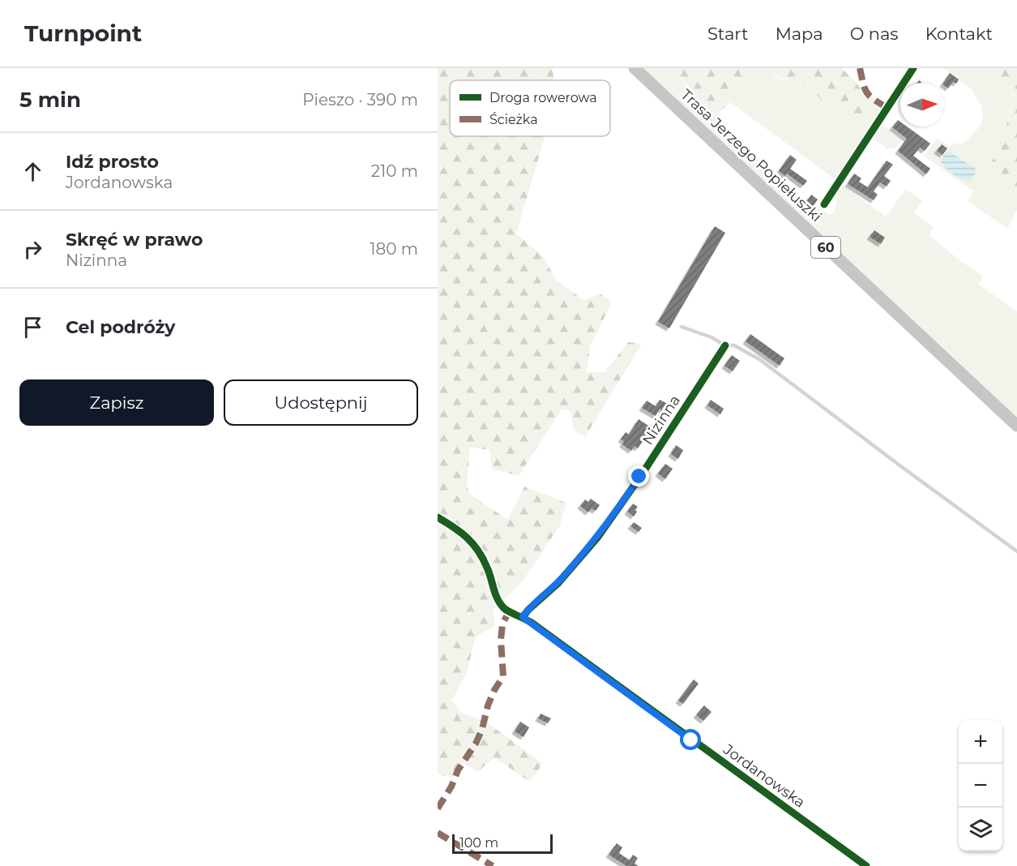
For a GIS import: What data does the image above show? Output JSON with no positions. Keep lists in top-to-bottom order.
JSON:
{
  "streets": {
    "main road": ["Trasa Jerzego Popiełuszki", "60"],
    "street": ["Nizinna", "Jordanowska"]
  },
  "crossings": [
    ["Nizinna", "Jordanowska"]
  ],
  "legend": ["Droga rowerowa", "Ścieżka"],
  "scale_bar": "100 m",
  "north": "right",
  "page": {
    "header": "Turnpoint",
    "nav": [
      "Start",
      "Mapa",
      "O nas",
      "Kontakt"
    ],
    "heading": ["5 min", "Pieszo · 390 m"],
    "list": [
      ["Idź prosto", "Jordanowska", "210 m"],
      ["Skręć w prawo", "Nizinna", "180 m"],
      "Cel podróży"
    ],
    "buttons": ["Zapisz", "Udostępnij"],
    "map_buttons": ["+", "−"],
    "scale": "100 m"
  }
}
